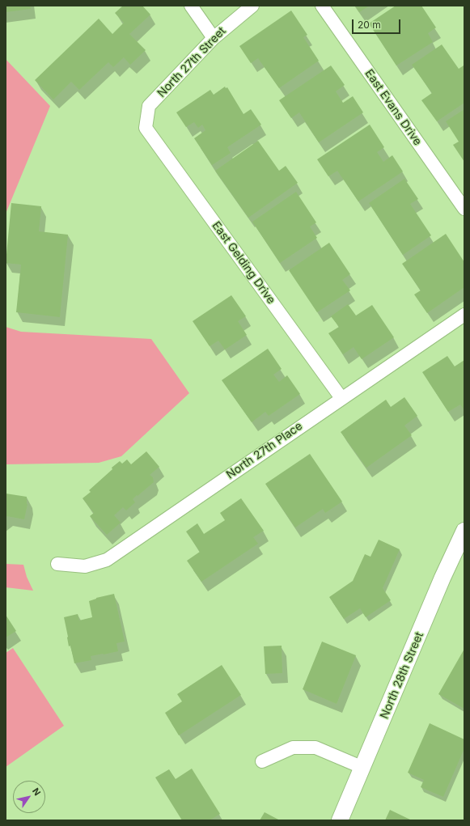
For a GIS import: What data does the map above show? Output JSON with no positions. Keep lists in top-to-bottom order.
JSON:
{
  "streets": {
    "street": [
      "North 27th Street",
      "East Evans Drive",
      "East Gelding Drive",
      "North 27th Place",
      "North 28th Street"
    ]
  },
  "crossings": [
    ["North 27th Street", "East Gelding Drive"],
    ["East Gelding Drive", "North 27th Place"]
  ],
  "scale_bar": "20 m",
  "north": "top right"
}
